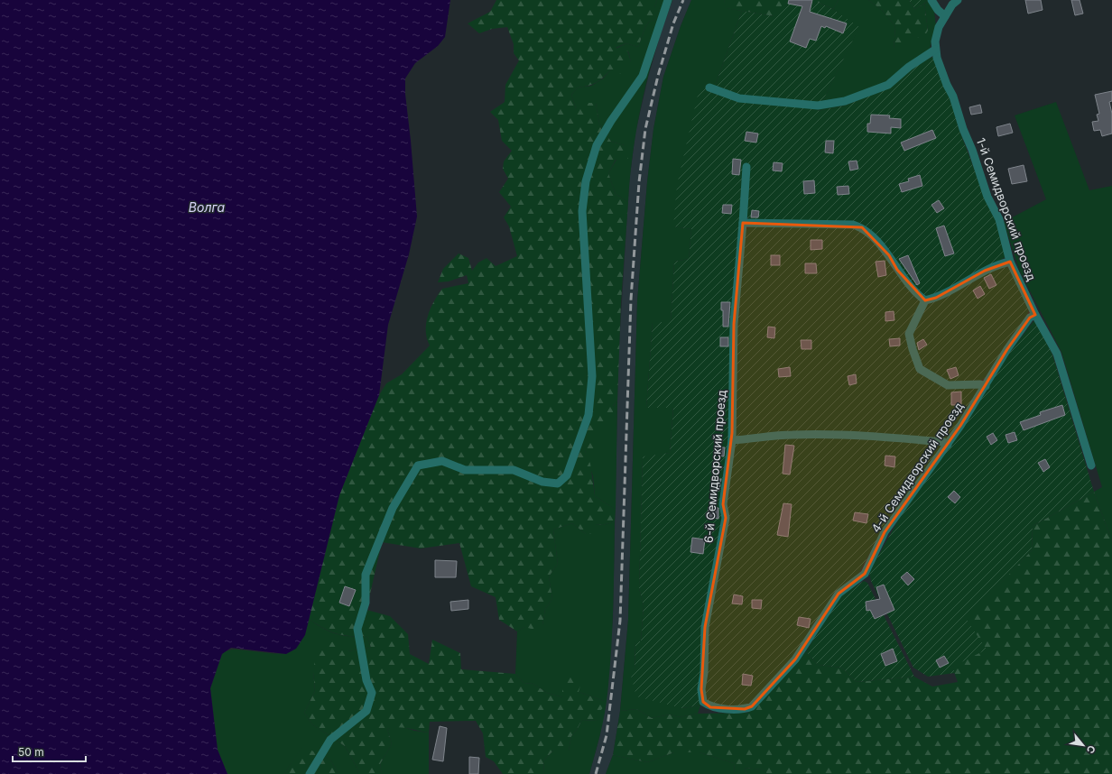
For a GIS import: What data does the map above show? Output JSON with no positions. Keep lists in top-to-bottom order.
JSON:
{
  "streets": {
    "street": ["1-й Семидворский проезд", "6-й Семидворский проезд", "4-й Семидворский проезд"]
  },
  "crossings": [
    ["1-й Семидворский проезд", "4-й Семидворский проезд"],
    ["6-й Семидворский проезд", "4-й Семидворский проезд"]
  ],
  "water": ["Волга"],
  "scale_bar": "50 m",
  "north": "bottom right"
}
